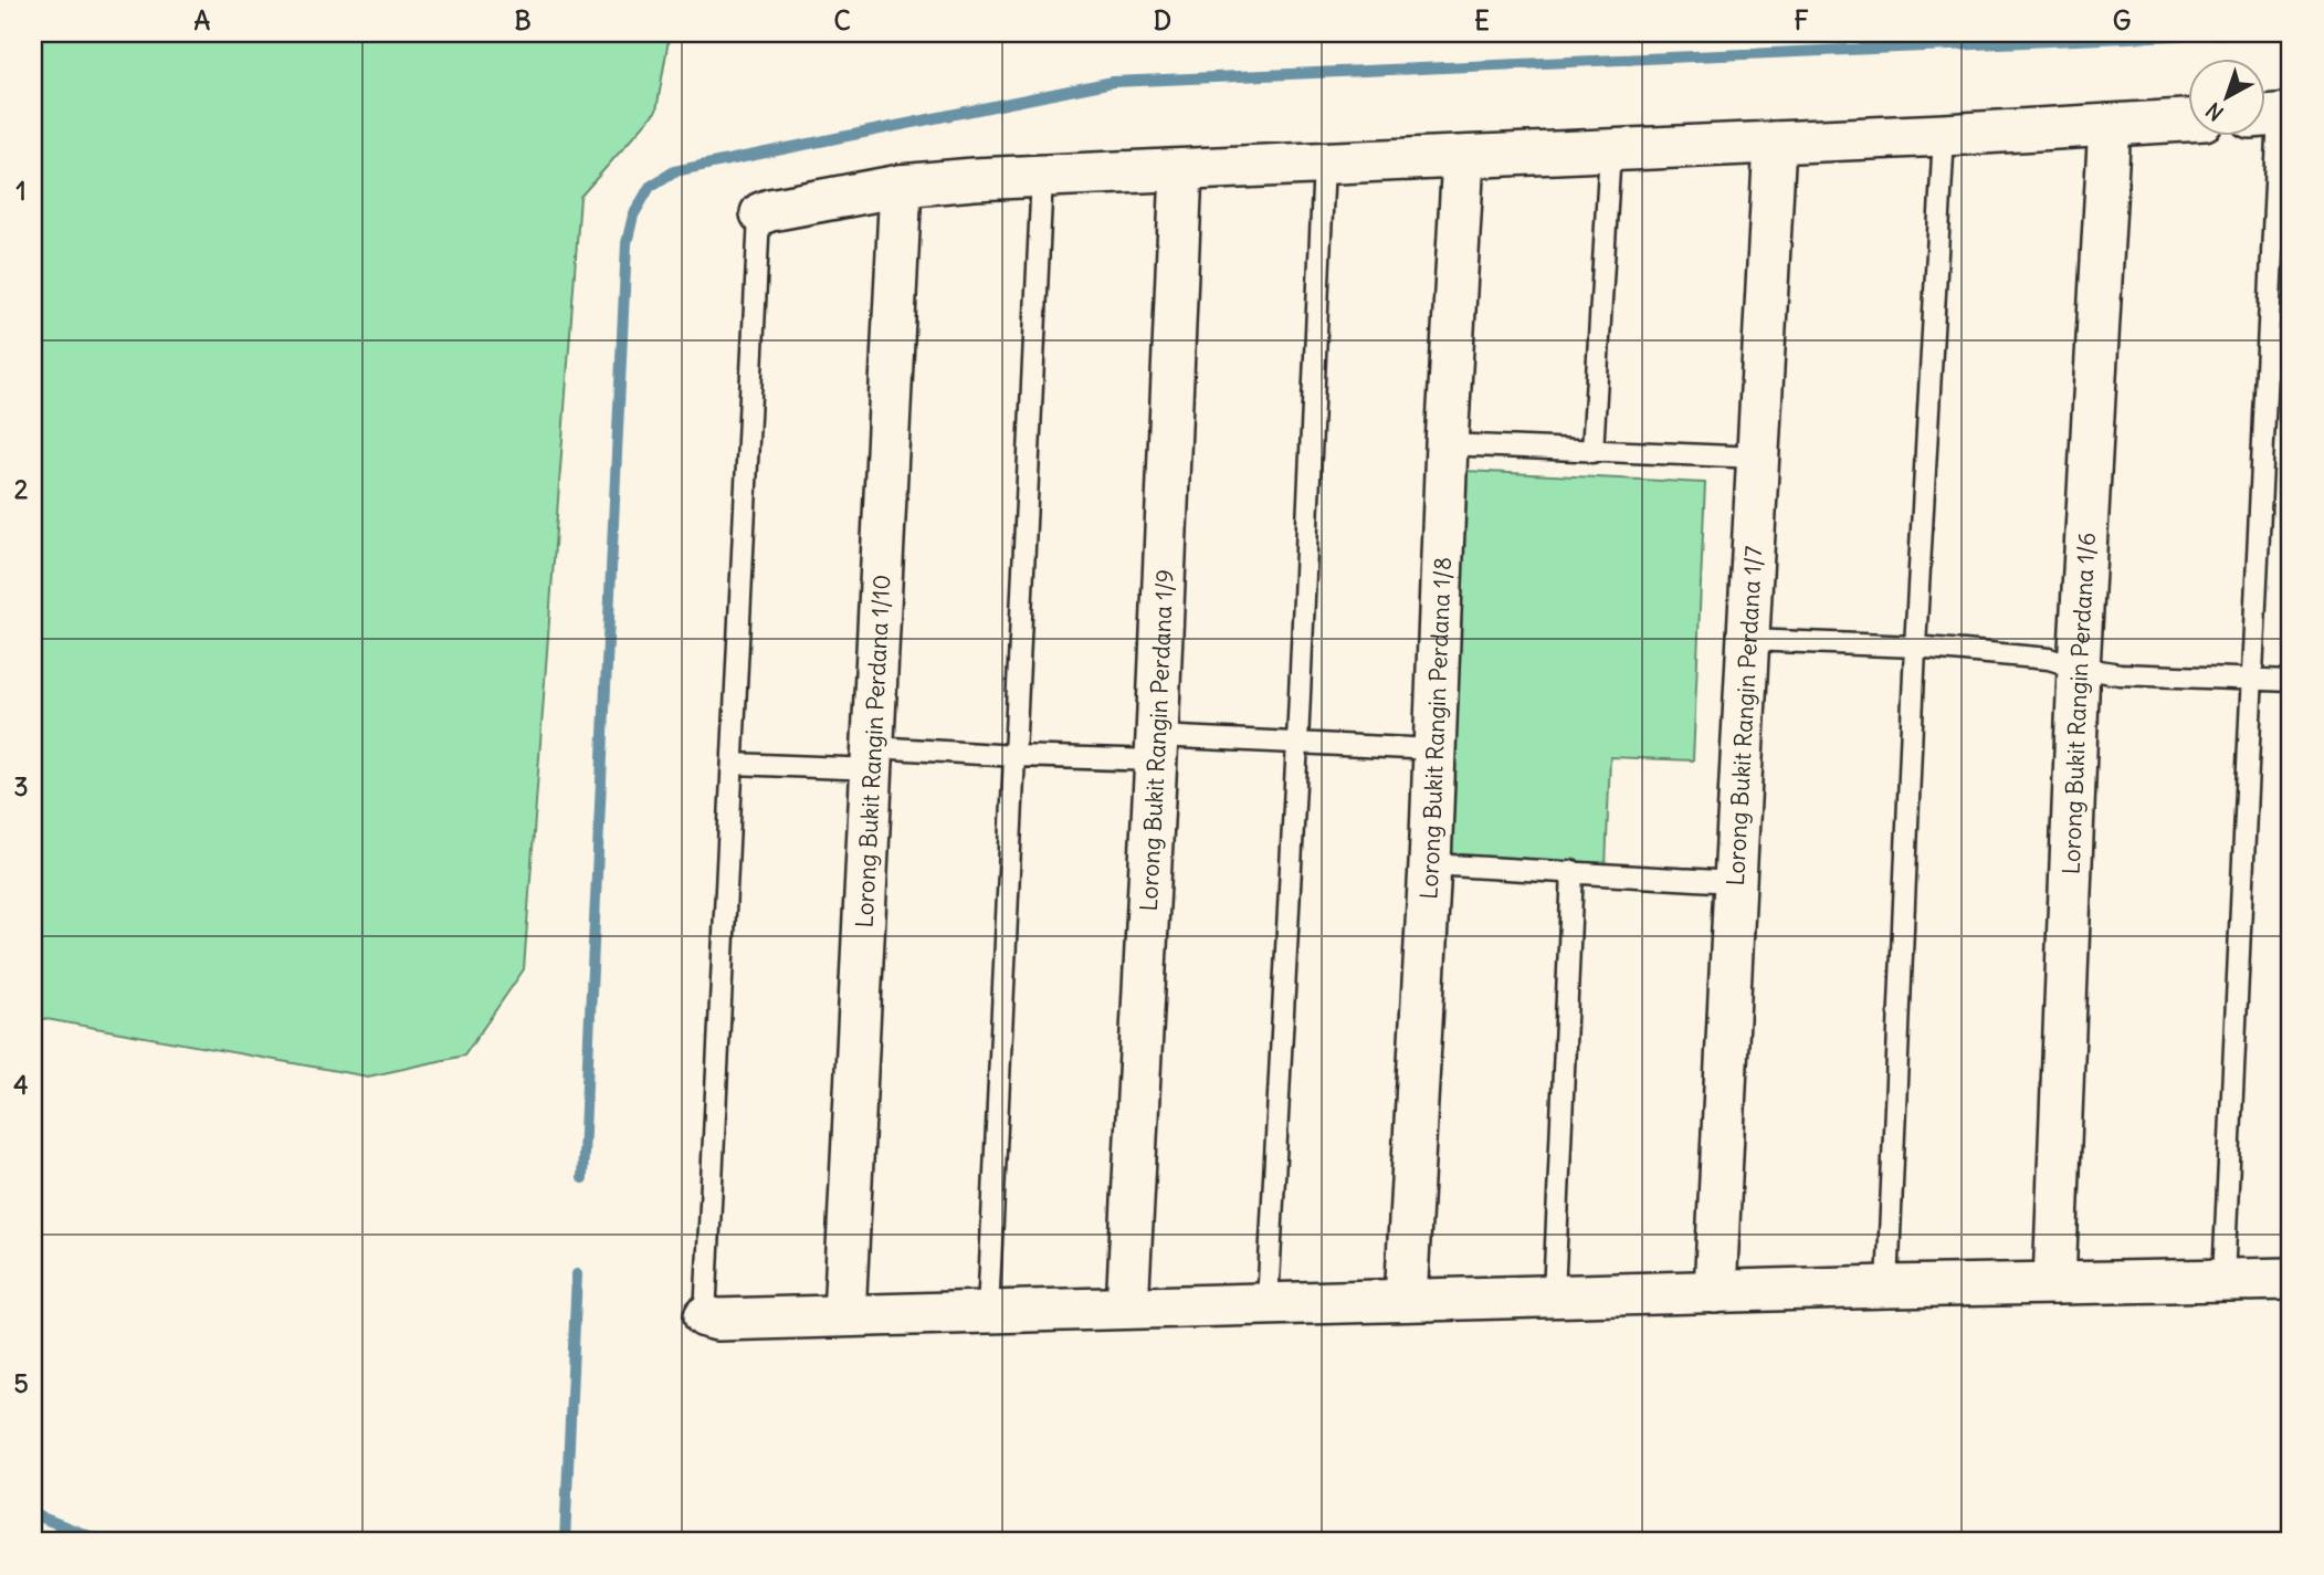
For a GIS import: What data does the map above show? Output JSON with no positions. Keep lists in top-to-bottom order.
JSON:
{
  "streets": {
    "street": [
      "Lorong Bukit Rangin Perdana 1/6",
      "Lorong Bukit Rangin Perdana 1/7",
      "Lorong Bukit Rangin Perdana 1/8",
      "Lorong Bukit Rangin Perdana 1/9",
      "Lorong Bukit Rangin Perdana 1/10"
    ]
  },
  "north": "bottom left",
  "grid": {
    "columns": [
      "A",
      "B",
      "C",
      "D",
      "E",
      "F",
      "G"
    ],
    "rows": [
      "1",
      "2",
      "3",
      "4",
      "5"
    ]
  }
}
